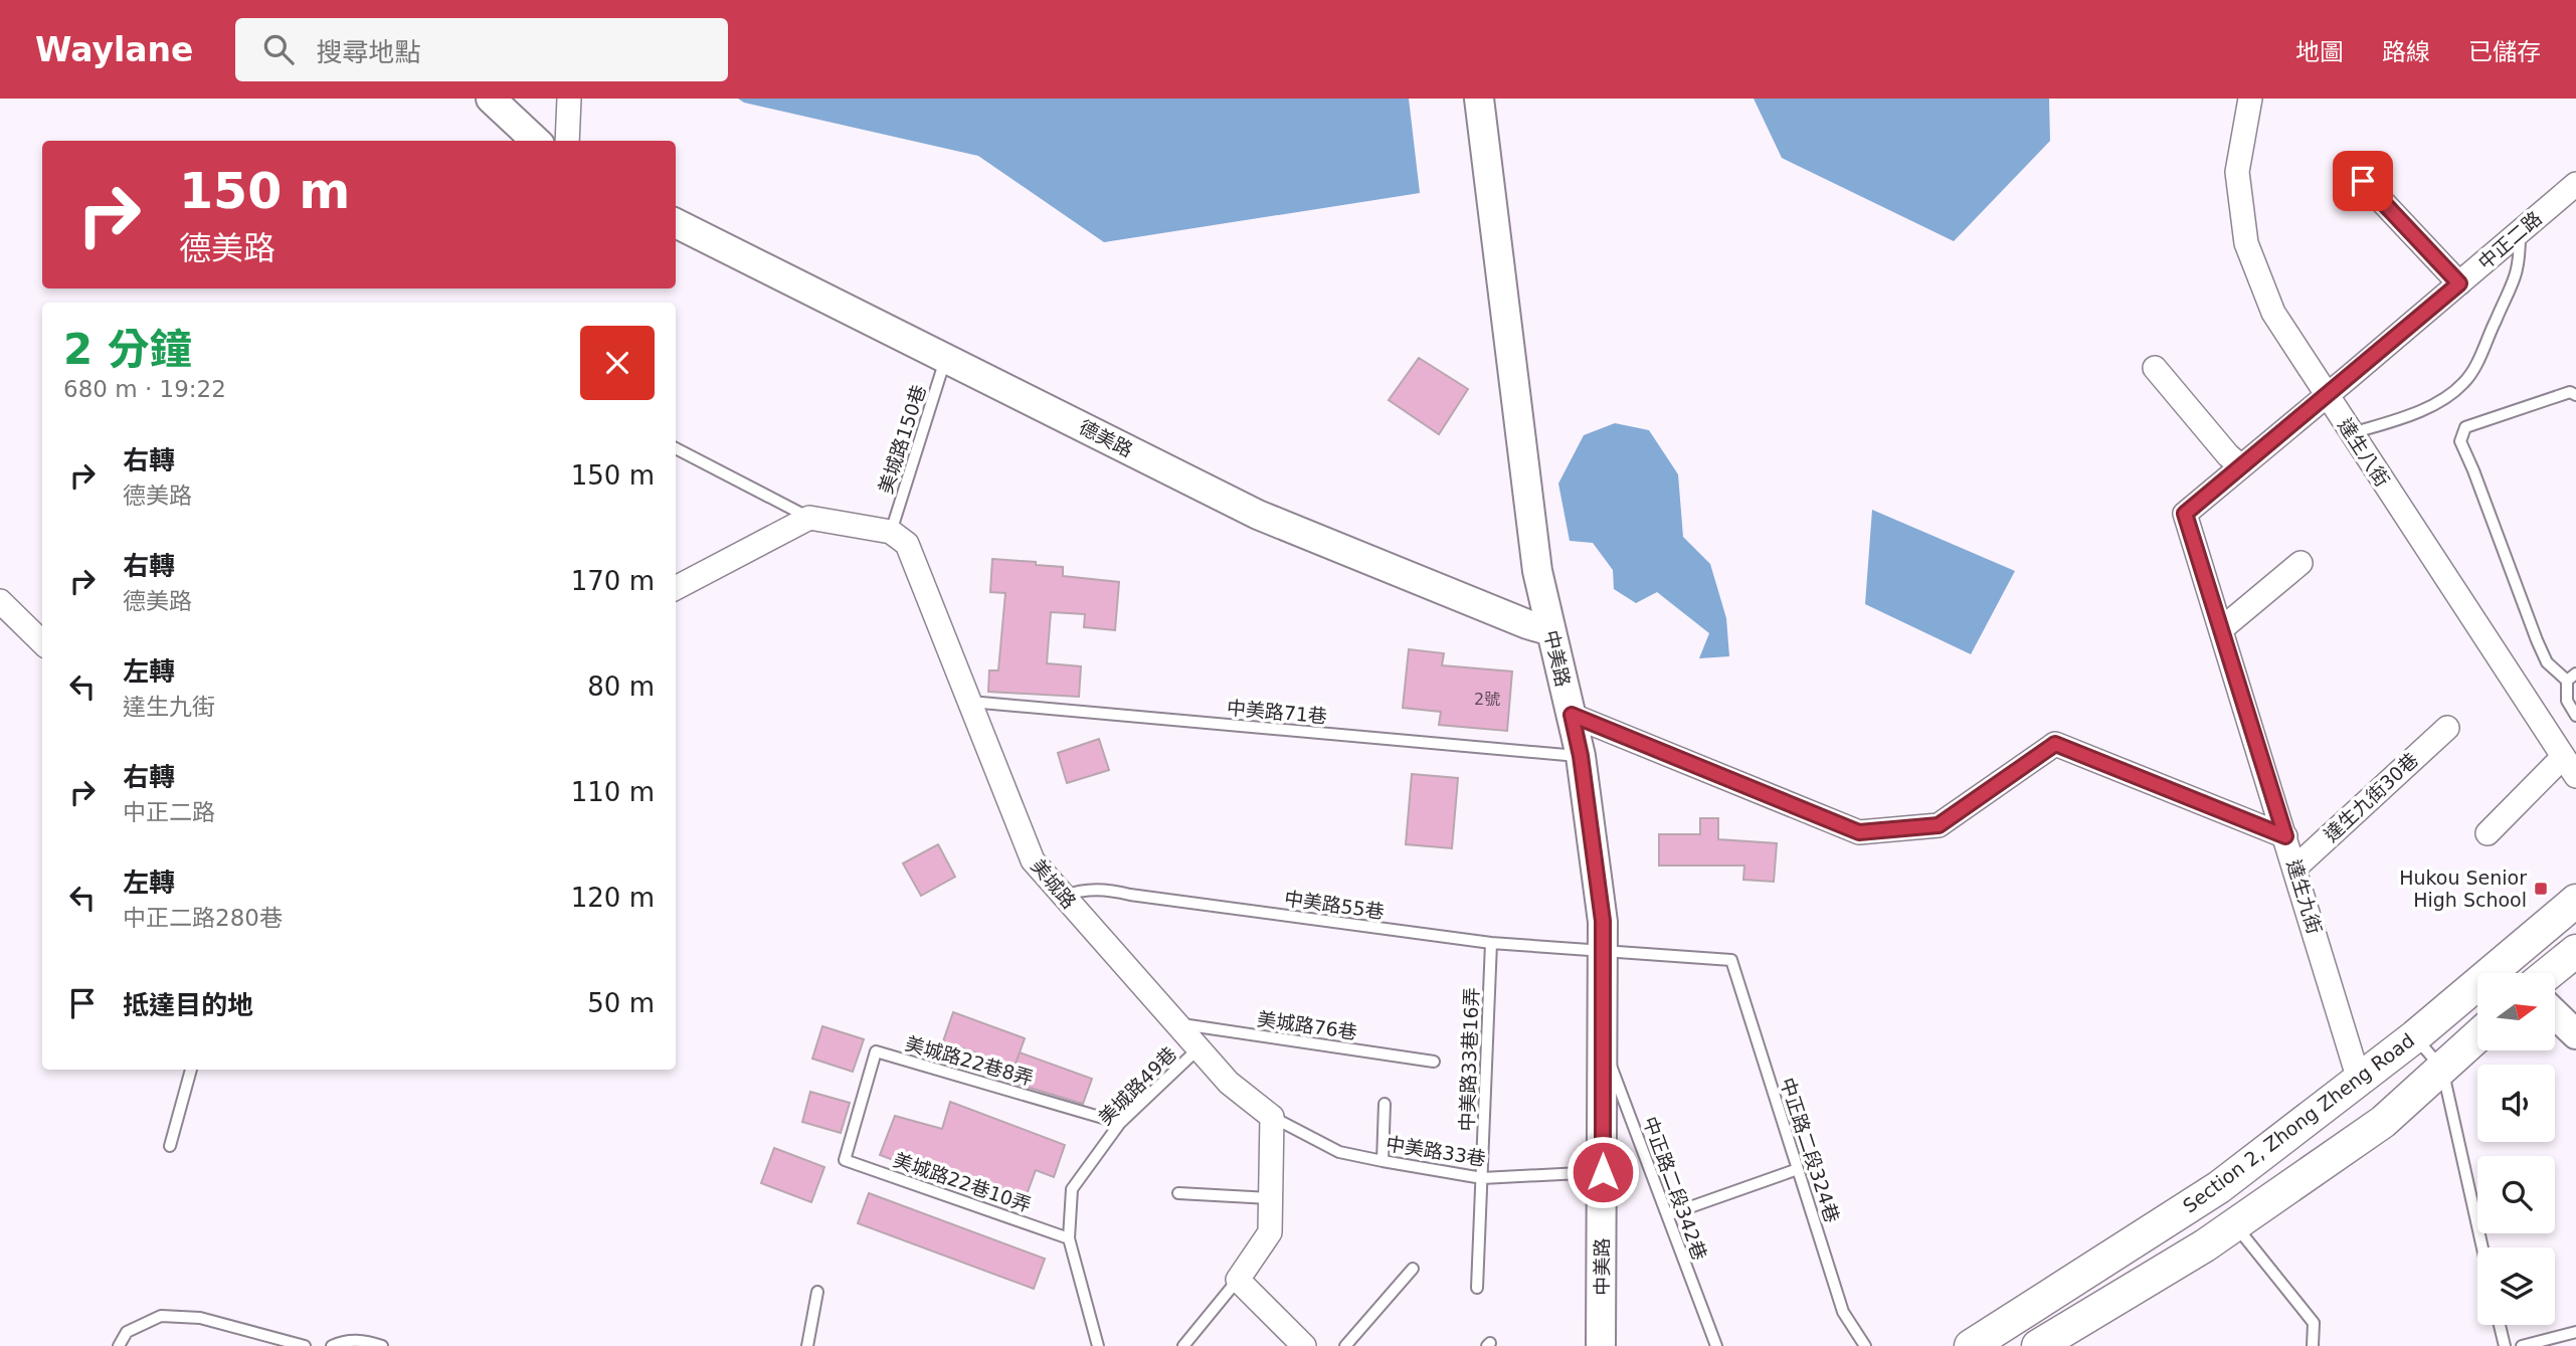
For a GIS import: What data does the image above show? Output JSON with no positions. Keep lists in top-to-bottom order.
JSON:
{
  "streets": {
    "main road": ["Section 2, Zhong Zheng Road"],
    "street": [
      "中正二路",
      "德美路",
      "達生八街",
      "中美路",
      "達生九街30巷",
      "美城路",
      "達生九街"
    ],
    "lane": [
      "美城路150巷",
      "中美路71巷",
      "中美路55巷",
      "美城路76巷",
      "中美路33巷16弄",
      "美城路22巷8弄",
      "美城路49巷",
      "中正路二段324巷",
      "中美路33巷",
      "美城路22巷10弄",
      "中正路二段342巷"
    ]
  },
  "crossings": [
    ["中正二路", "達生八街"],
    ["中正二路", "達生九街"],
    ["德美路", "美城路150巷"],
    ["德美路", "中美路"],
    ["美城路150巷", "美城路"],
    ["中美路", "中美路71巷"],
    ["中美路", "中美路55巷"],
    ["中美路", "中美路33巷"],
    ["中美路", "中正路二段342巷"],
    ["中美路71巷", "美城路"],
    ["達生九街30巷", "達生九街"],
    ["美城路", "中美路55巷"],
    ["美城路", "美城路76巷"],
    ["美城路", "美城路49巷"],
    ["美城路", "中美路33巷"],
    ["達生九街", "Section 2, Zhong Zheng Road"],
    ["中美路55巷", "中美路33巷16弄"],
    ["中美路55巷", "中正路二段324巷"],
    ["中美路33巷16弄", "中美路33巷"],
    ["美城路22巷8弄", "美城路49巷"],
    ["美城路22巷8弄", "美城路22巷10弄"],
    ["美城路49巷", "美城路22巷10弄"]
  ],
  "places": {
    "transit": ["Hukou Senior High School"]
  },
  "house_numbers": ["2號"],
  "north": "right",
  "page": {
    "header": "Waylane",
    "search": "搜尋地點",
    "nav": ["地圖", "路線", "已儲存"],
    "turn": ["150 m", "德美路"],
    "heading": ["2 分鐘", "680 m · 19:22"],
    "list": [
      {
        "name": "右轉",
        "note": "德美路",
        "value": "150 m"
      },
      {
        "name": "右轉",
        "note": "德美路",
        "value": "170 m"
      },
      {
        "name": "左轉",
        "note": "達生九街",
        "value": "80 m"
      },
      {
        "name": "右轉",
        "note": "中正二路",
        "value": "110 m"
      },
      {
        "name": "左轉",
        "note": "中正二路280巷",
        "value": "120 m"
      },
      {
        "name": "抵達目的地",
        "value": "50 m"
      }
    ]
  }
}
